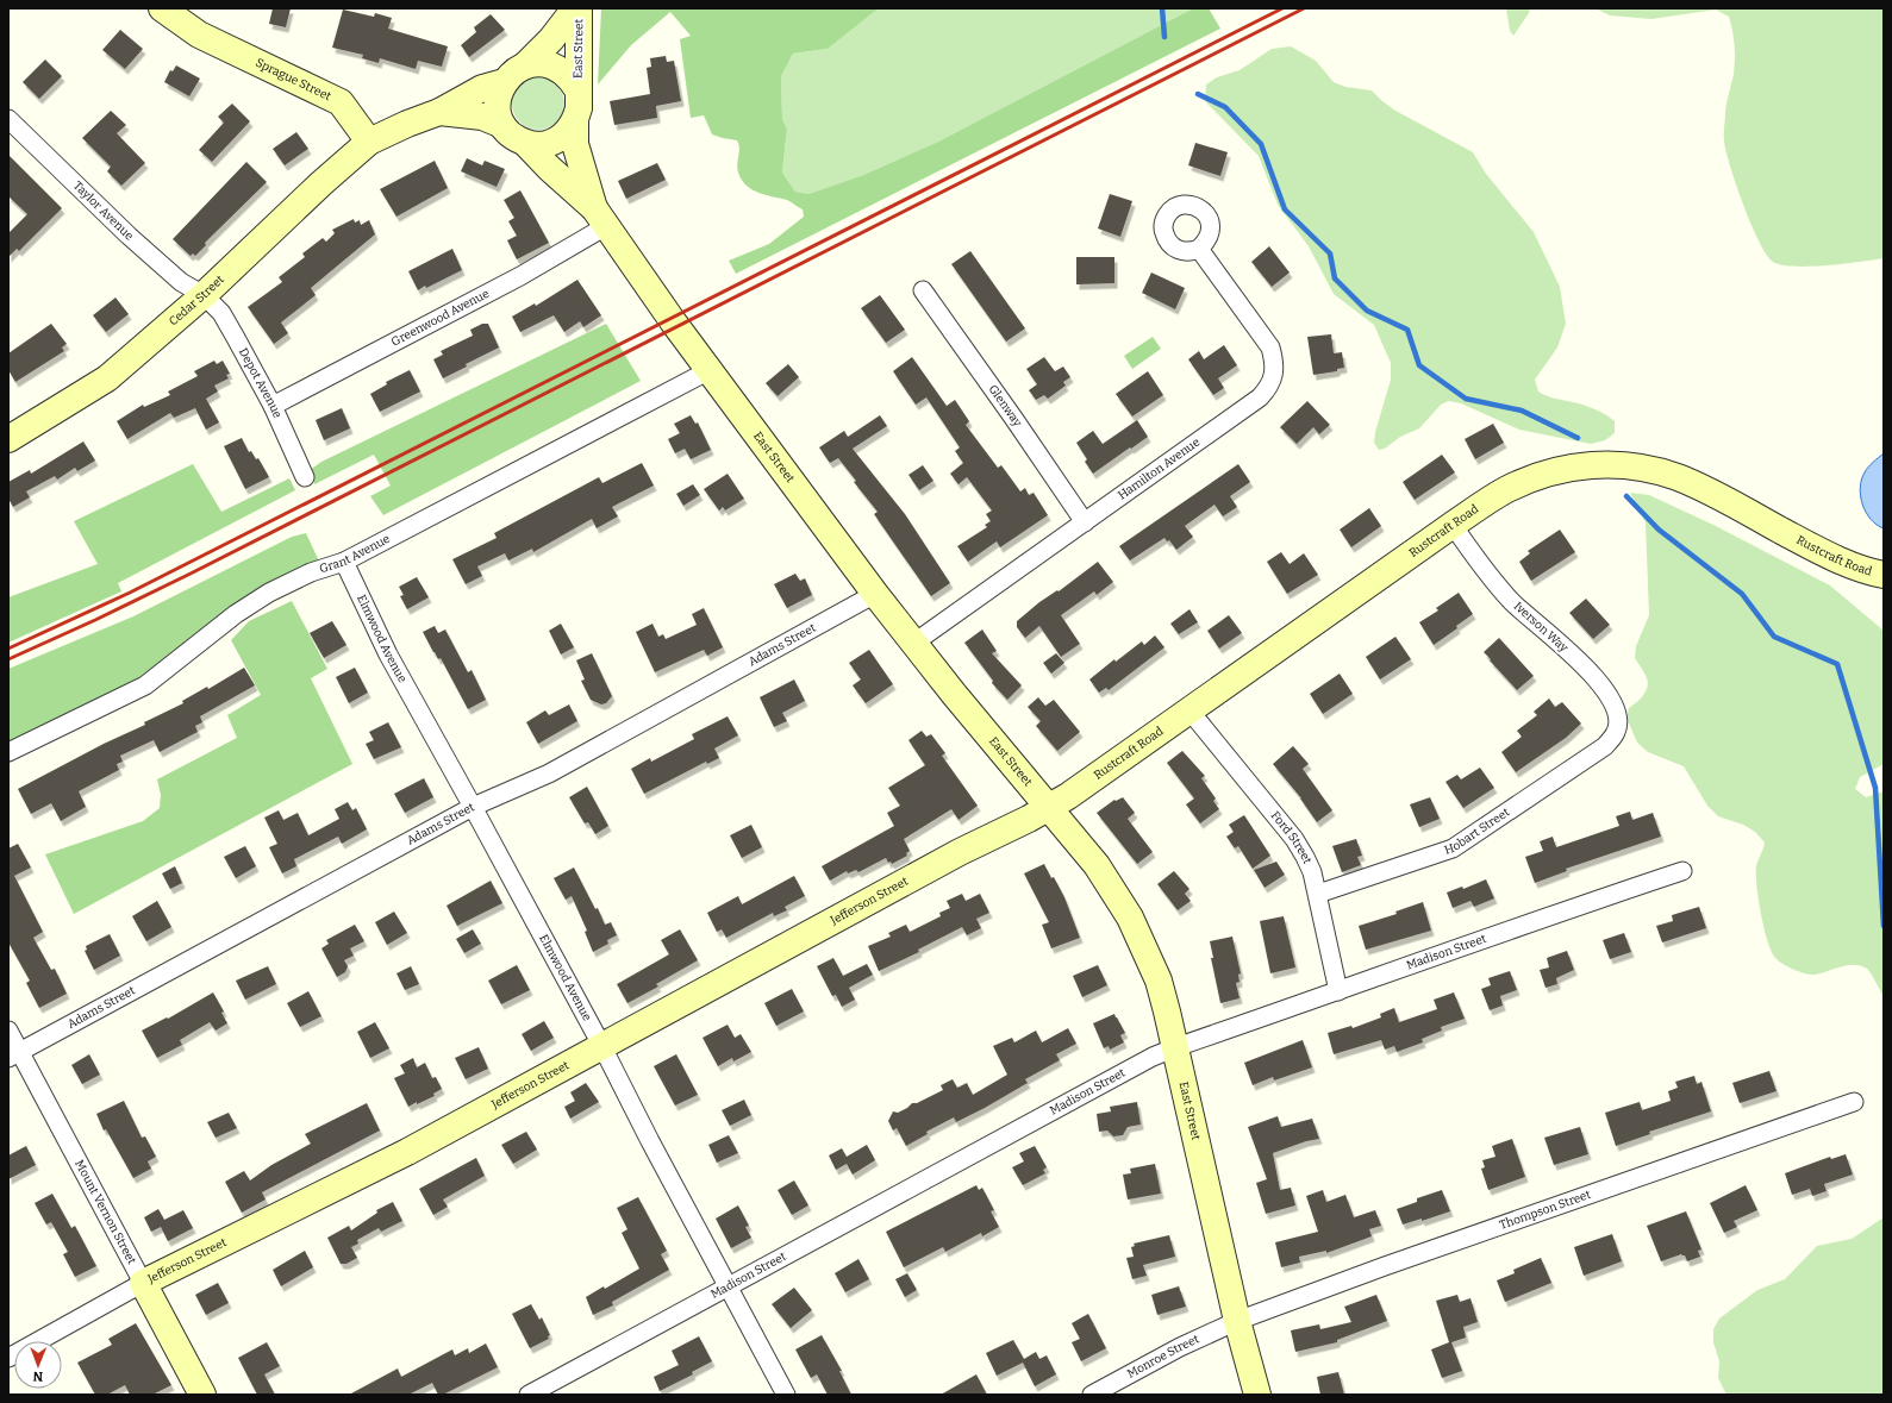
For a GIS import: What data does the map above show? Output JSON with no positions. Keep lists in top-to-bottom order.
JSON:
{
  "streets": {
    "main road": [
      "East Street",
      "Sprague Street",
      "Cedar Street",
      "Rustcraft Road",
      "Jefferson Street",
      "Mount Vernon Street"
    ],
    "street": [
      "Taylor Avenue",
      "Greenwood Avenue",
      "Depot Avenue",
      "Glenway",
      "Hamilton Avenue",
      "Grant Avenue",
      "Iverson Way",
      "Elmwood Avenue",
      "Adams Street",
      "Hobart Street",
      "Ford Street",
      "Madison Street",
      "Thompson Street",
      "Monroe Street"
    ]
  },
  "crossings": [
    ["East Street", "Greenwood Avenue"],
    ["East Street", "Hamilton Avenue"],
    ["East Street", "Rustcraft Road"],
    ["East Street", "Grant Avenue"],
    ["East Street", "Adams Street"],
    ["East Street", "Jefferson Street"],
    ["East Street", "Madison Street"],
    ["East Street", "Thompson Street"],
    ["East Street", "Monroe Street"],
    ["Sprague Street", "Cedar Street"],
    ["Taylor Avenue", "Cedar Street"],
    ["Taylor Avenue", "Depot Avenue"],
    ["Cedar Street", "Depot Avenue"],
    ["Greenwood Avenue", "Depot Avenue"],
    ["Glenway", "Hamilton Avenue"],
    ["Rustcraft Road", "Iverson Way"],
    ["Rustcraft Road", "Ford Street"],
    ["Rustcraft Road", "Jefferson Street"],
    ["Grant Avenue", "Elmwood Avenue"],
    ["Iverson Way", "Hobart Street"],
    ["Elmwood Avenue", "Adams Street"],
    ["Elmwood Avenue", "Jefferson Street"],
    ["Elmwood Avenue", "Madison Street"],
    ["Adams Street", "Mount Vernon Street"],
    ["Hobart Street", "Ford Street"],
    ["Ford Street", "Madison Street"],
    ["Jefferson Street", "Mount Vernon Street"],
    ["Thompson Street", "Monroe Street"]
  ],
  "north": "bottom"
}
